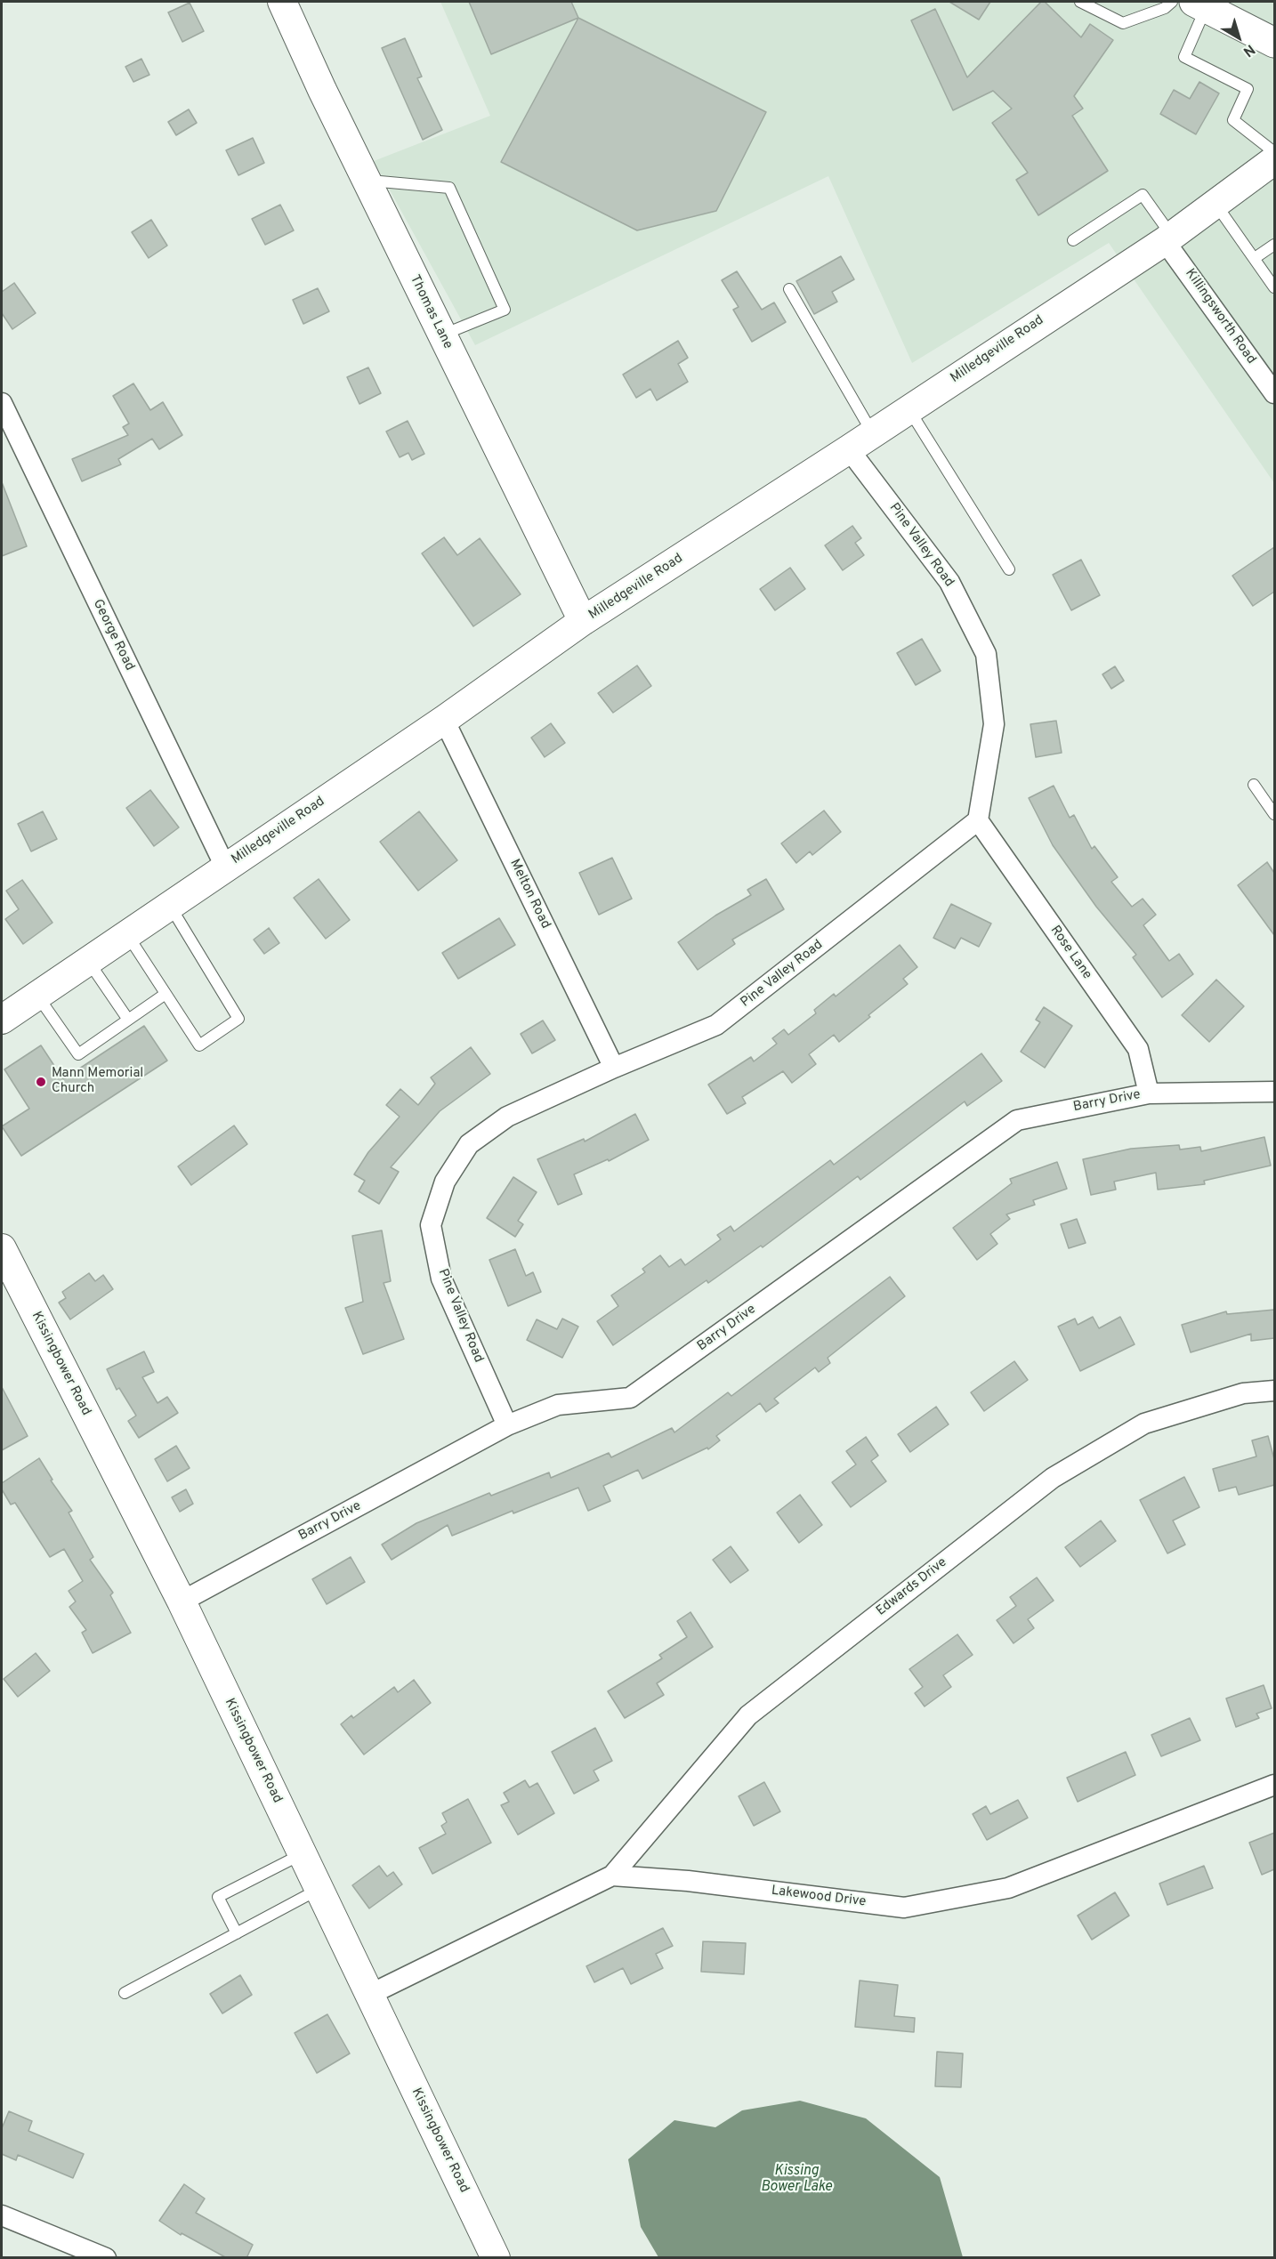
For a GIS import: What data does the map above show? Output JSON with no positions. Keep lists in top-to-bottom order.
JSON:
{
  "streets": {
    "street": [
      "Thomas Lane",
      "Killingsworth Road",
      "Milledgeville Road",
      "Pine Valley Road",
      "George Road",
      "Melton Road",
      "Rose Lane",
      "Barry Drive",
      "Kissingbower Road",
      "Edwards Drive",
      "Lakewood Drive"
    ]
  },
  "crossings": [
    ["Thomas Lane", "Milledgeville Road"],
    ["Killingsworth Road", "Milledgeville Road"],
    ["Milledgeville Road", "Pine Valley Road"],
    ["Milledgeville Road", "George Road"],
    ["Milledgeville Road", "Melton Road"],
    ["Pine Valley Road", "Melton Road"],
    ["Pine Valley Road", "Rose Lane"],
    ["Pine Valley Road", "Barry Drive"],
    ["Rose Lane", "Barry Drive"],
    ["Barry Drive", "Kissingbower Road"],
    ["Kissingbower Road", "Lakewood Drive"],
    ["Edwards Drive", "Lakewood Drive"]
  ],
  "water": ["Kissing Bower Lake"],
  "places": ["Mann Memorial Church"],
  "north": "bottom right"
}
